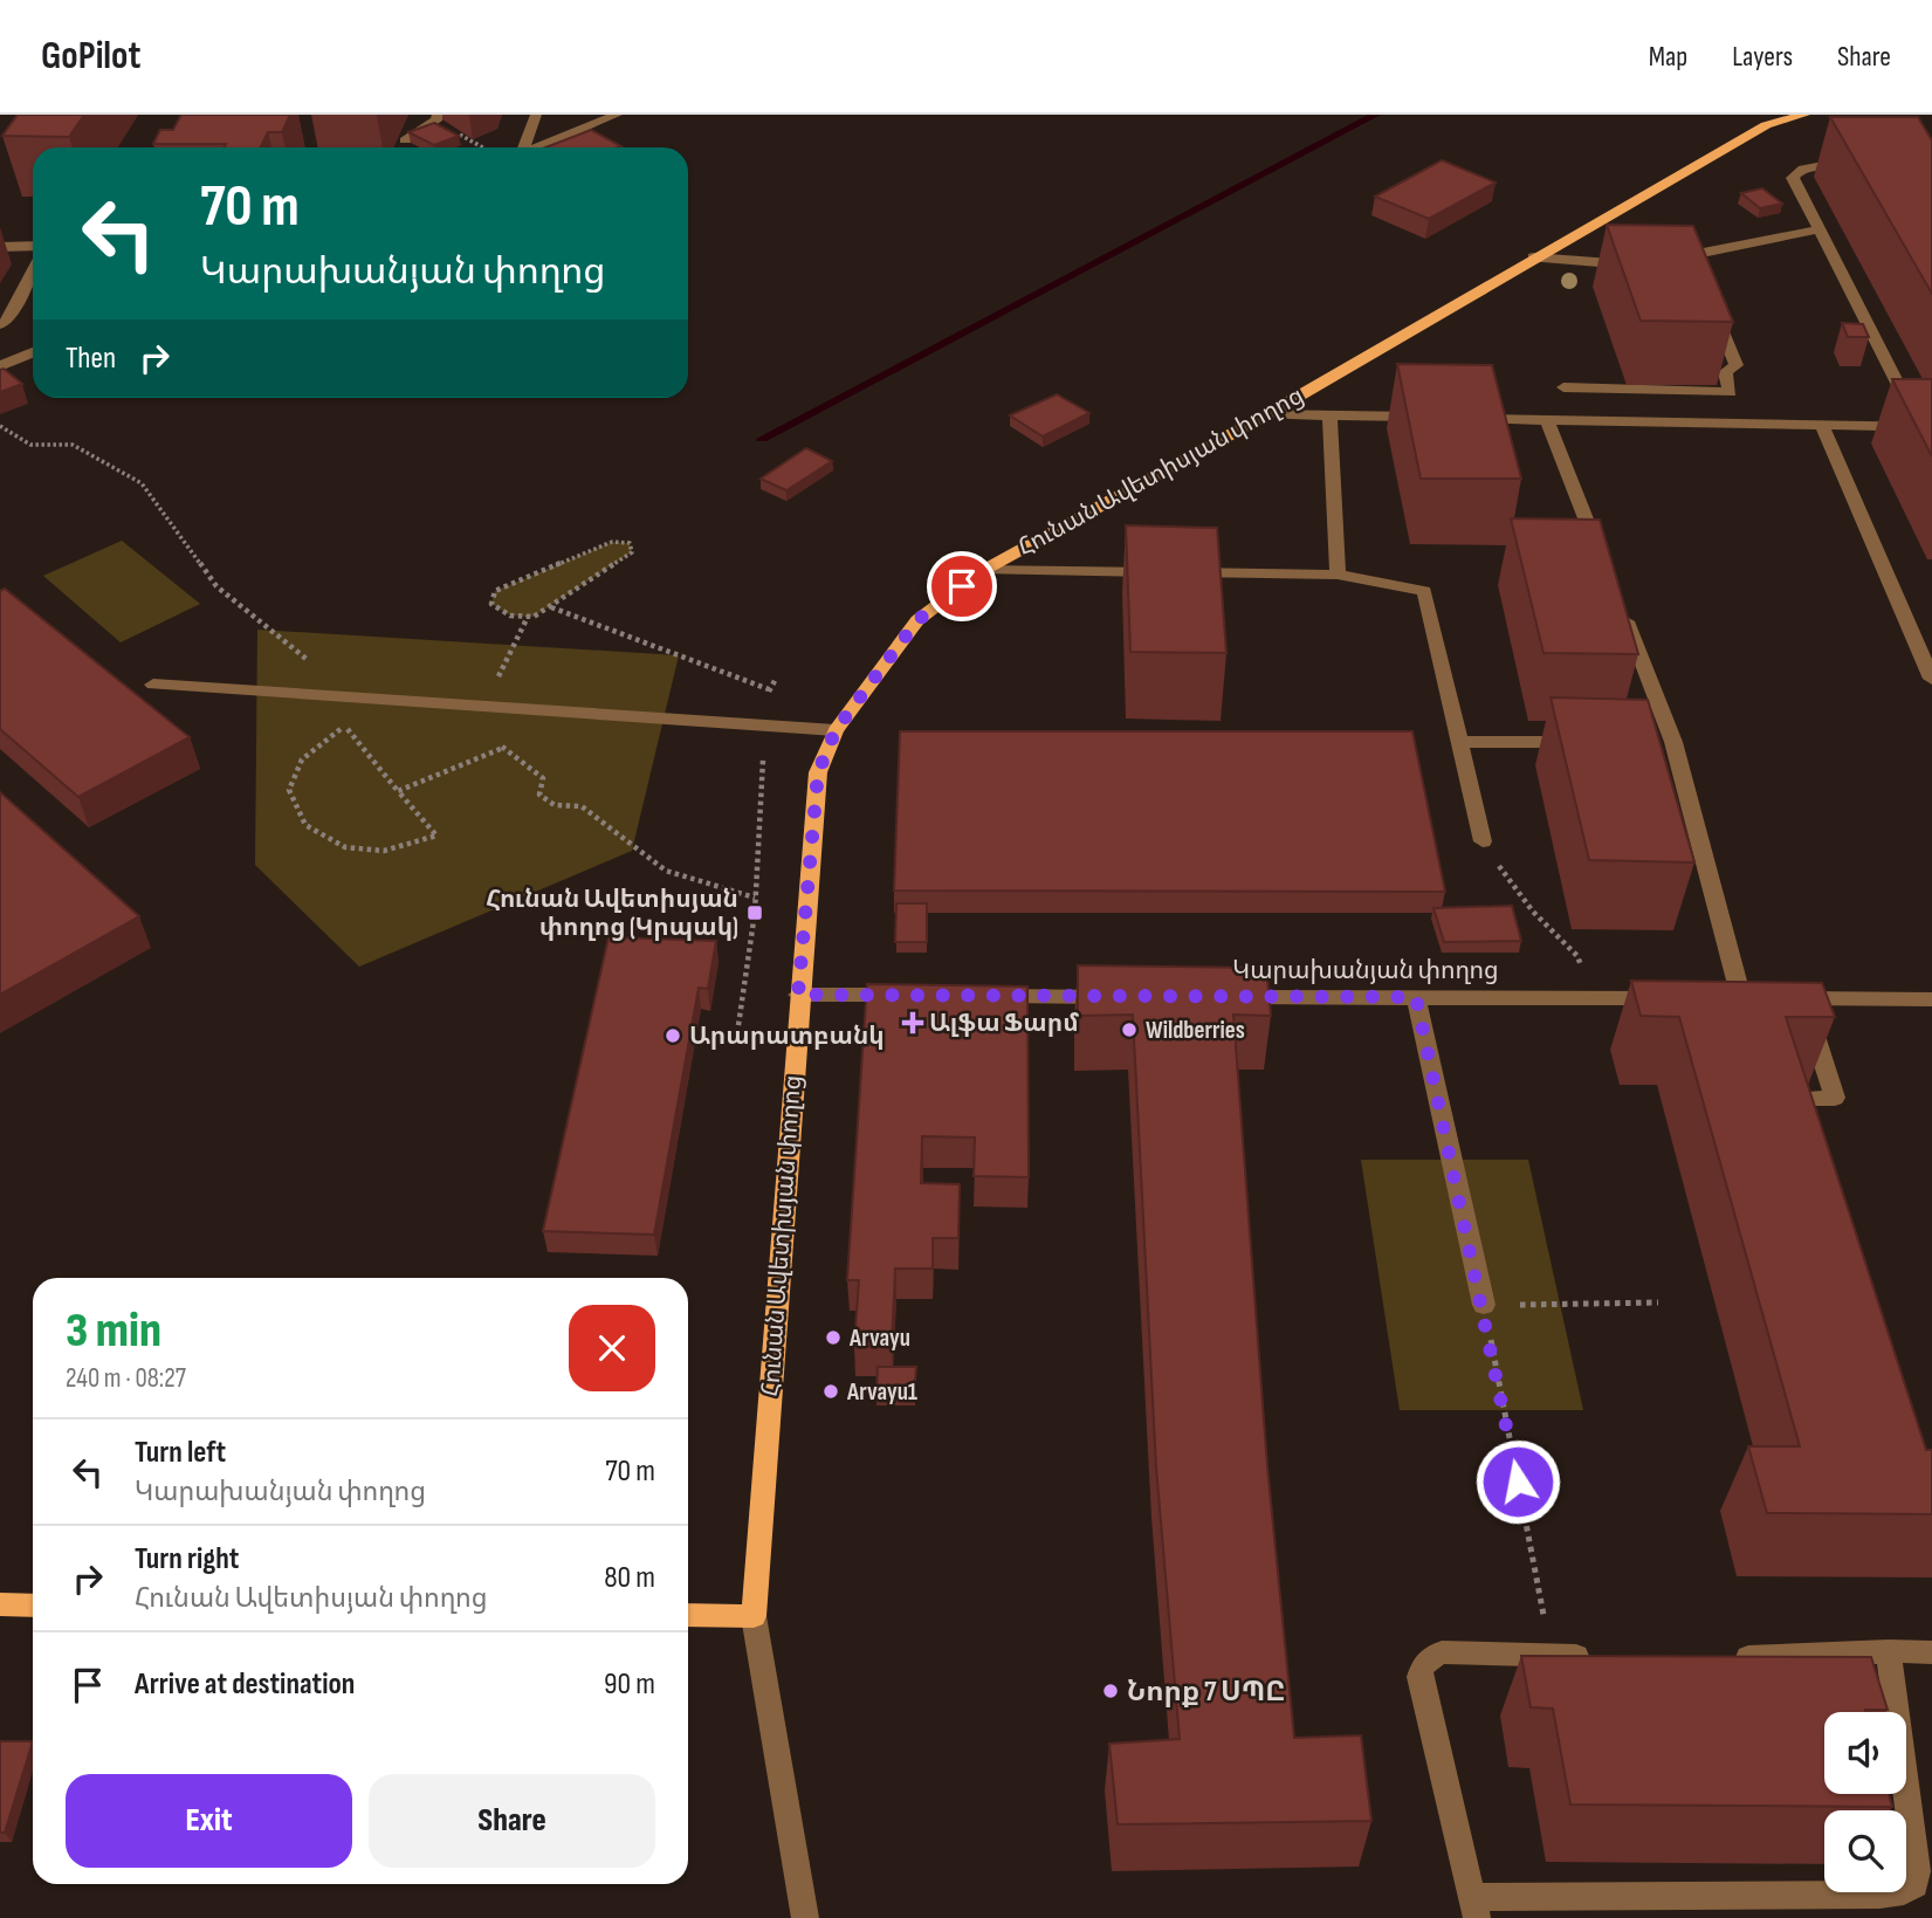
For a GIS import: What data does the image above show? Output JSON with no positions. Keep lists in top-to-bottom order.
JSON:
{
  "streets": {
    "main road": ["Հունան Ավետիսյան փողոց"],
    "street": ["Կարախանյան փողոց"]
  },
  "places": {
    "transit": ["Հունան Ավետիսյան փողոց (Կրպակ)"],
    "health": ["Ալֆա Ֆարմ"],
    "other": [
      "Wildberries",
      "Արարատբանկ",
      "Arvayu",
      "Arvayu1",
      "Նորք 7 ՍՊԸ"
    ]
  },
  "page": {
    "header": "GoPilot",
    "nav": ["Map", "Layers", "Share"],
    "turn": ["70 m", "Կարախանյան փողոց"],
    "then": "Then",
    "heading": ["3 min", "240 m · 08:27"],
    "list": [
      {
        "name": "Turn left",
        "note": "Կարախանյան փողոց",
        "value": "70 m"
      },
      {
        "name": "Turn right",
        "note": "Հունան Ավետիսյան փողոց",
        "value": "80 m"
      },
      {
        "name": "Arrive at destination",
        "value": "90 m"
      }
    ],
    "buttons": ["Exit", "Share"]
  }
}
